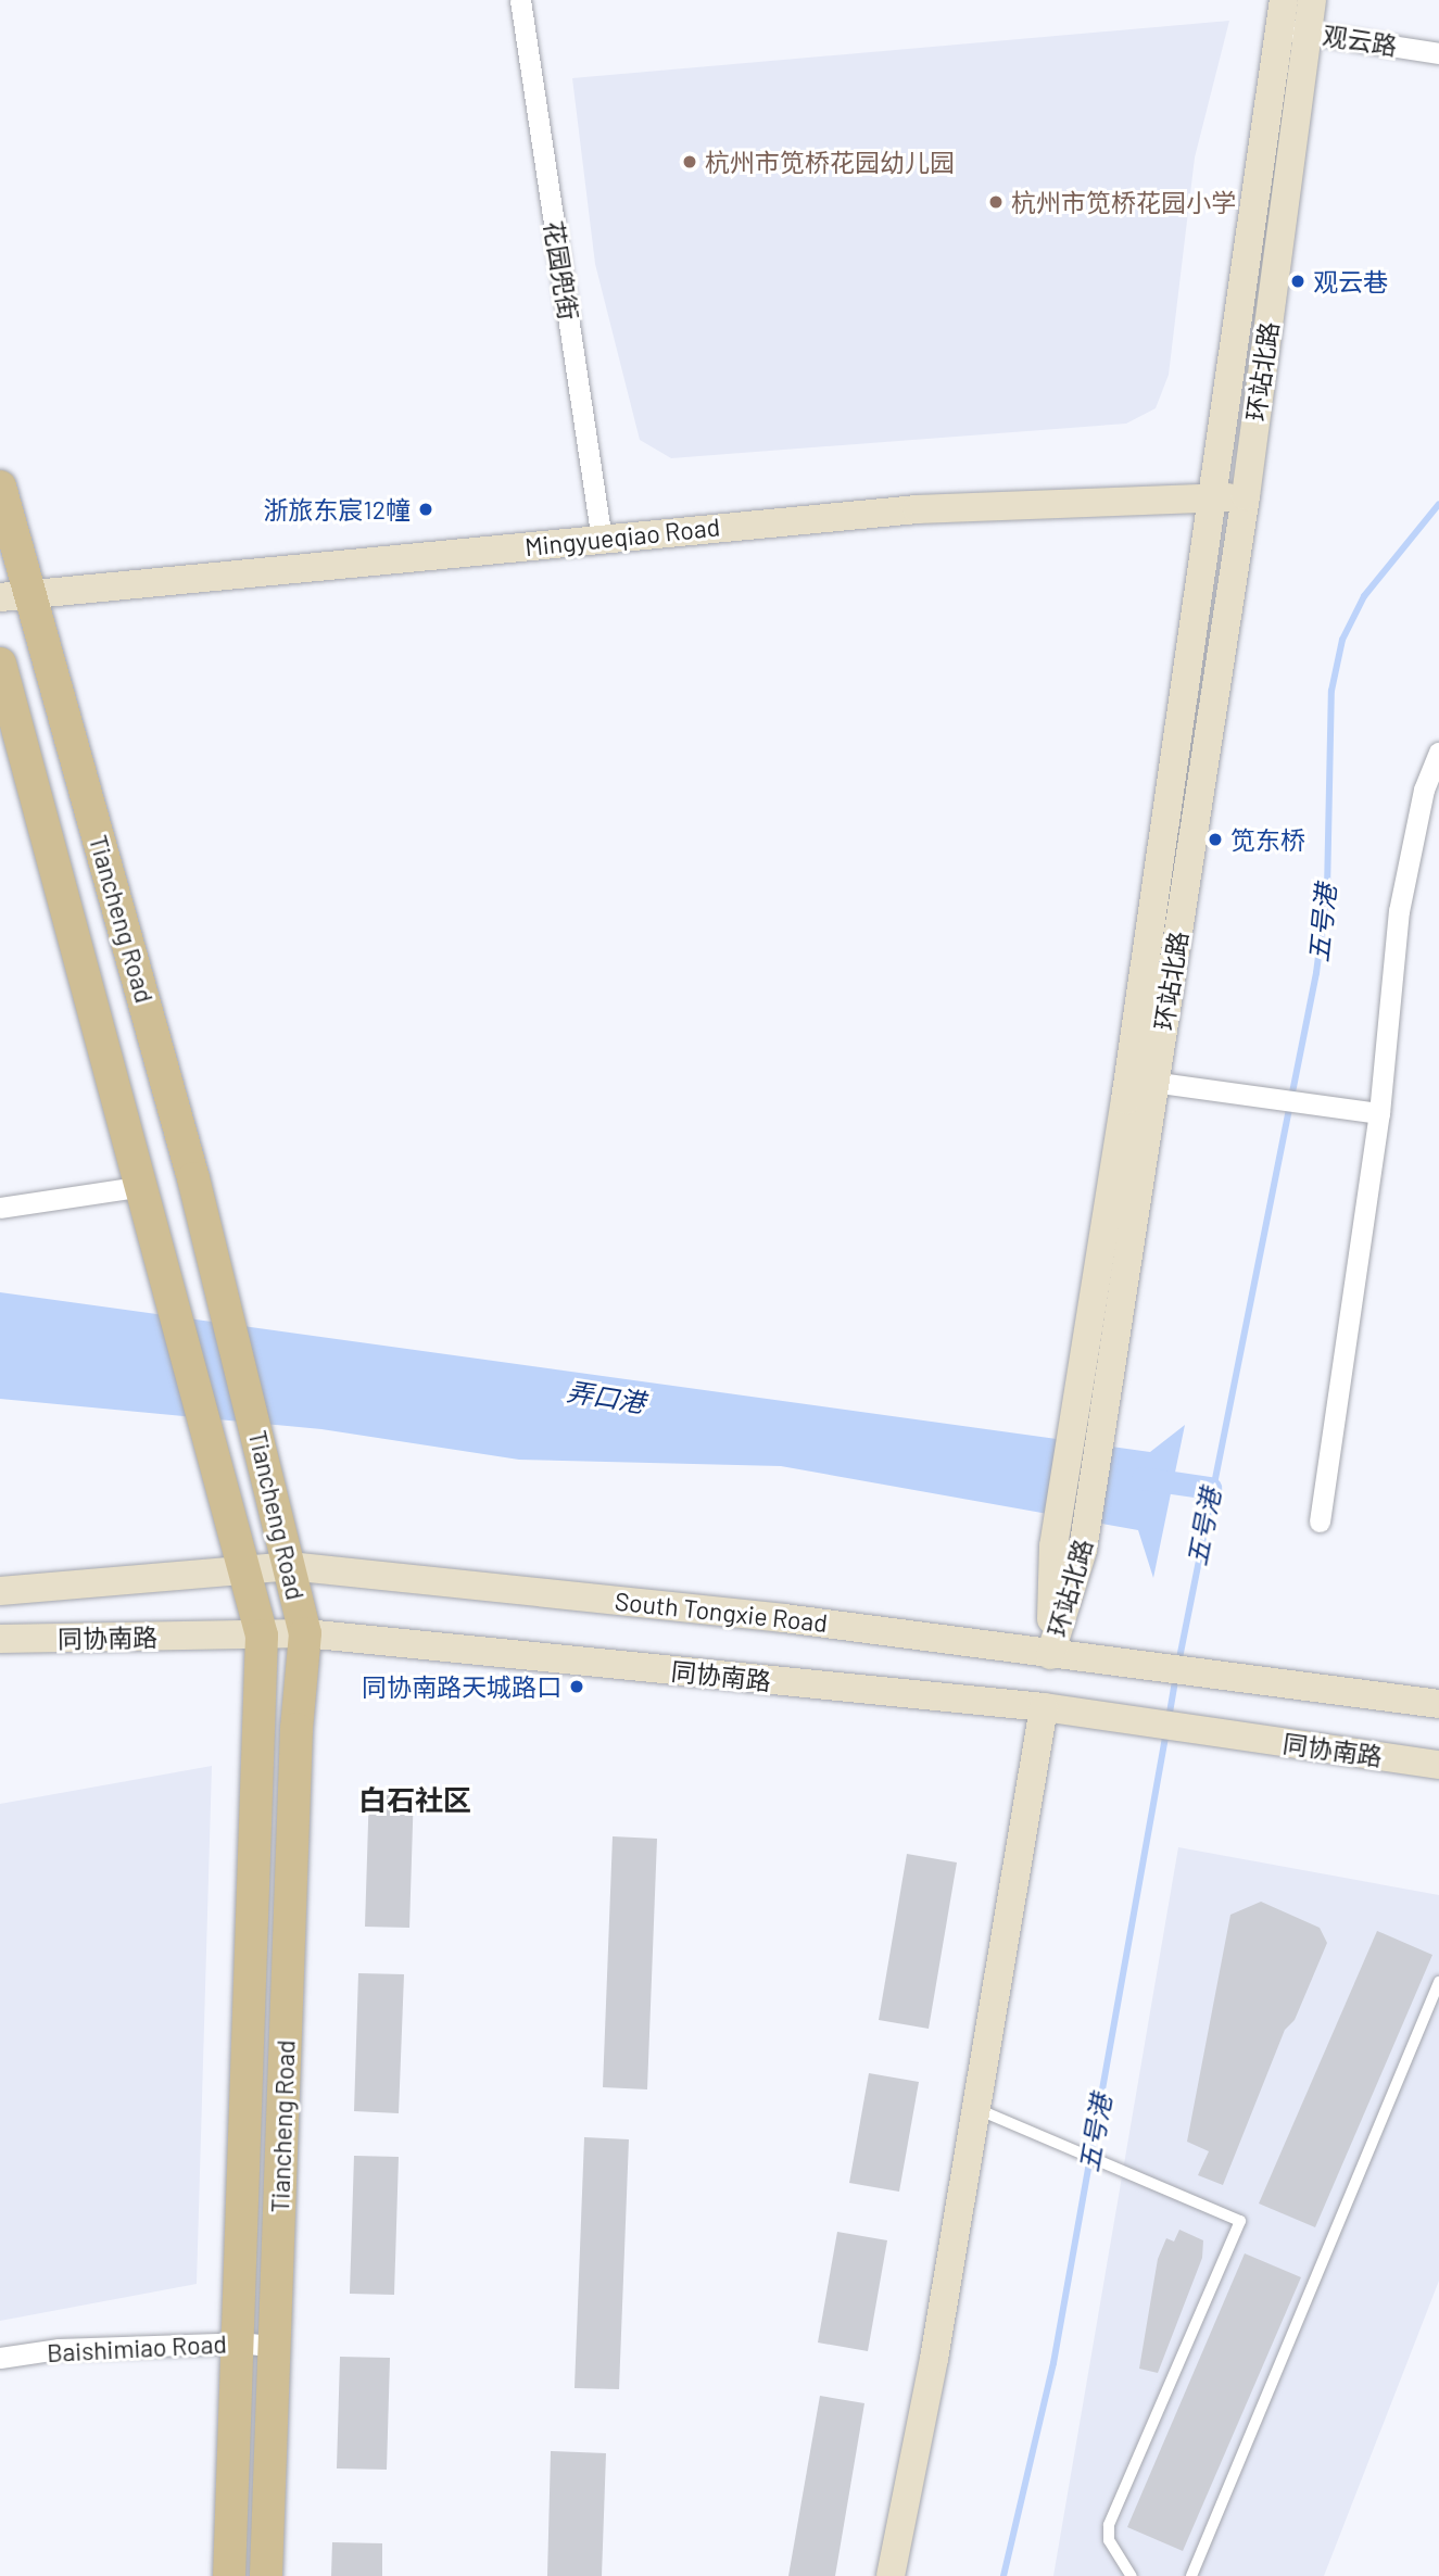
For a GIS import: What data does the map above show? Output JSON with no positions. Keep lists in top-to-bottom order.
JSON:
{
  "streets": {
    "main road": [
      "环站北路",
      "Mingyueqiao Road",
      "Tiancheng Road",
      "South Tongxie Road",
      "同协南路"
    ],
    "street": ["观云路", "花园兜街", "Baishimiao Road"]
  },
  "crossings": [
    ["观云路", "环站北路"],
    ["花园兜街", "Mingyueqiao Road"],
    ["环站北路", "Mingyueqiao Road"],
    ["环站北路", "South Tongxie Road"],
    ["Mingyueqiao Road", "Tiancheng Road"],
    ["Tiancheng Road", "South Tongxie Road"],
    ["Tiancheng Road", "同协南路"],
    ["Tiancheng Road", "Baishimiao Road"]
  ],
  "districts": ["白石社区"],
  "water": ["五号港", "弄口港"],
  "places": [
    "杭州市笕桥花园幼儿园",
    "杭州市笕桥花园小学",
    "观云巷",
    "浙旅东宸12幢",
    "笕东桥",
    "同协南路天城路口"
  ]
}
